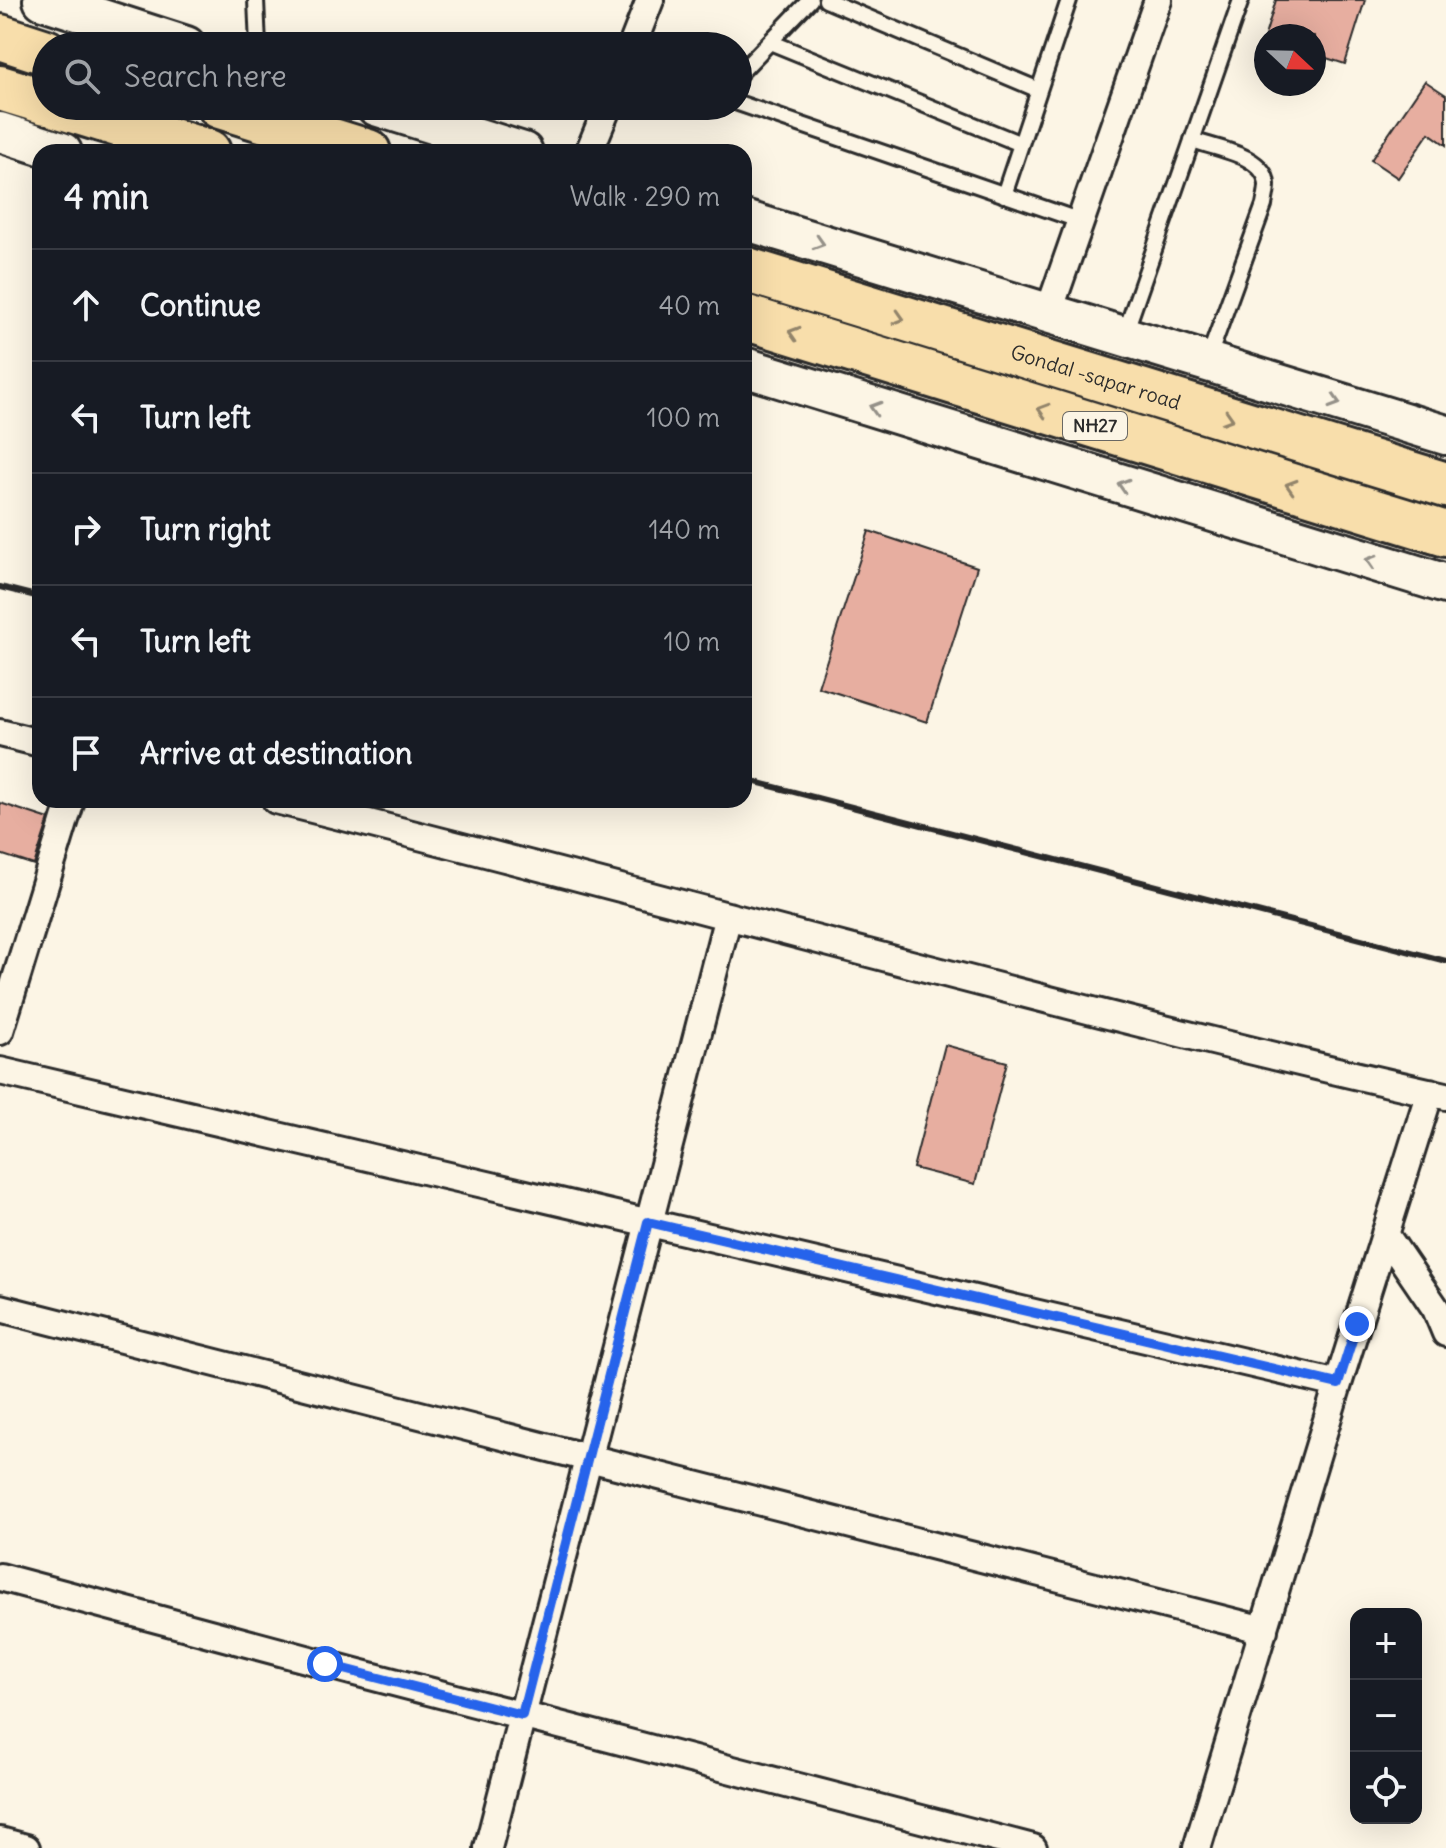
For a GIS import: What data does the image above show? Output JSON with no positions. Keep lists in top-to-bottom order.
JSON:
{
  "streets": {
    "highway": ["Gondal -sapar road", "NH27"]
  },
  "north": "right",
  "page": {
    "search": "Search here",
    "heading": ["4 min", "Walk · 290 m"],
    "list": [
      ["Continue", "40 m"],
      ["Turn left", "100 m"],
      ["Turn right", "140 m"],
      ["Turn left", "10 m"],
      "Arrive at destination"
    ],
    "map_buttons": ["+", "−"]
  }
}
